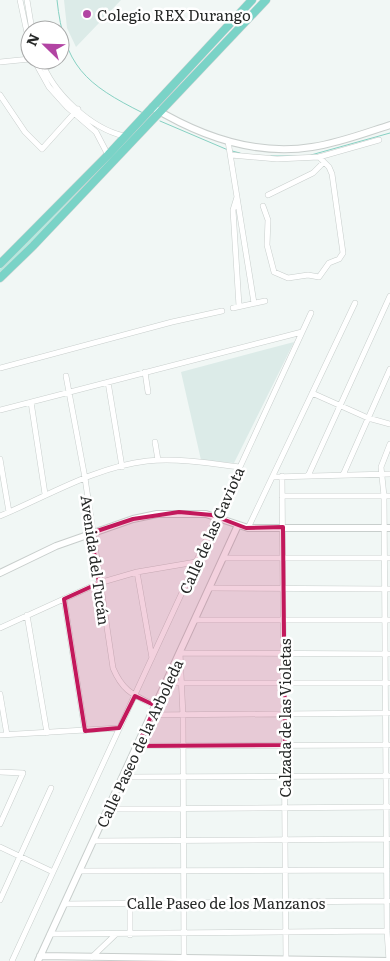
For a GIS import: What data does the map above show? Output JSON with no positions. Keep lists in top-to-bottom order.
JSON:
{
  "streets": {
    "street": [
      "Calle de las Gaviota",
      "Avenida del Tucán",
      "Calzada de las Violetas",
      "Calle Paseo de la Arboleda",
      "Calle Paseo de los Manzanos"
    ]
  },
  "crossings": [
    ["Calle de las Gaviota", "Avenida del Tucán"],
    ["Avenida del Tucán", "Calle Paseo de la Arboleda"],
    ["Calzada de las Violetas", "Calle Paseo de los Manzanos"],
    ["Calle Paseo de la Arboleda", "Calle Paseo de los Manzanos"]
  ],
  "places": ["Colegio REX Durango"],
  "north": "top left"
}
